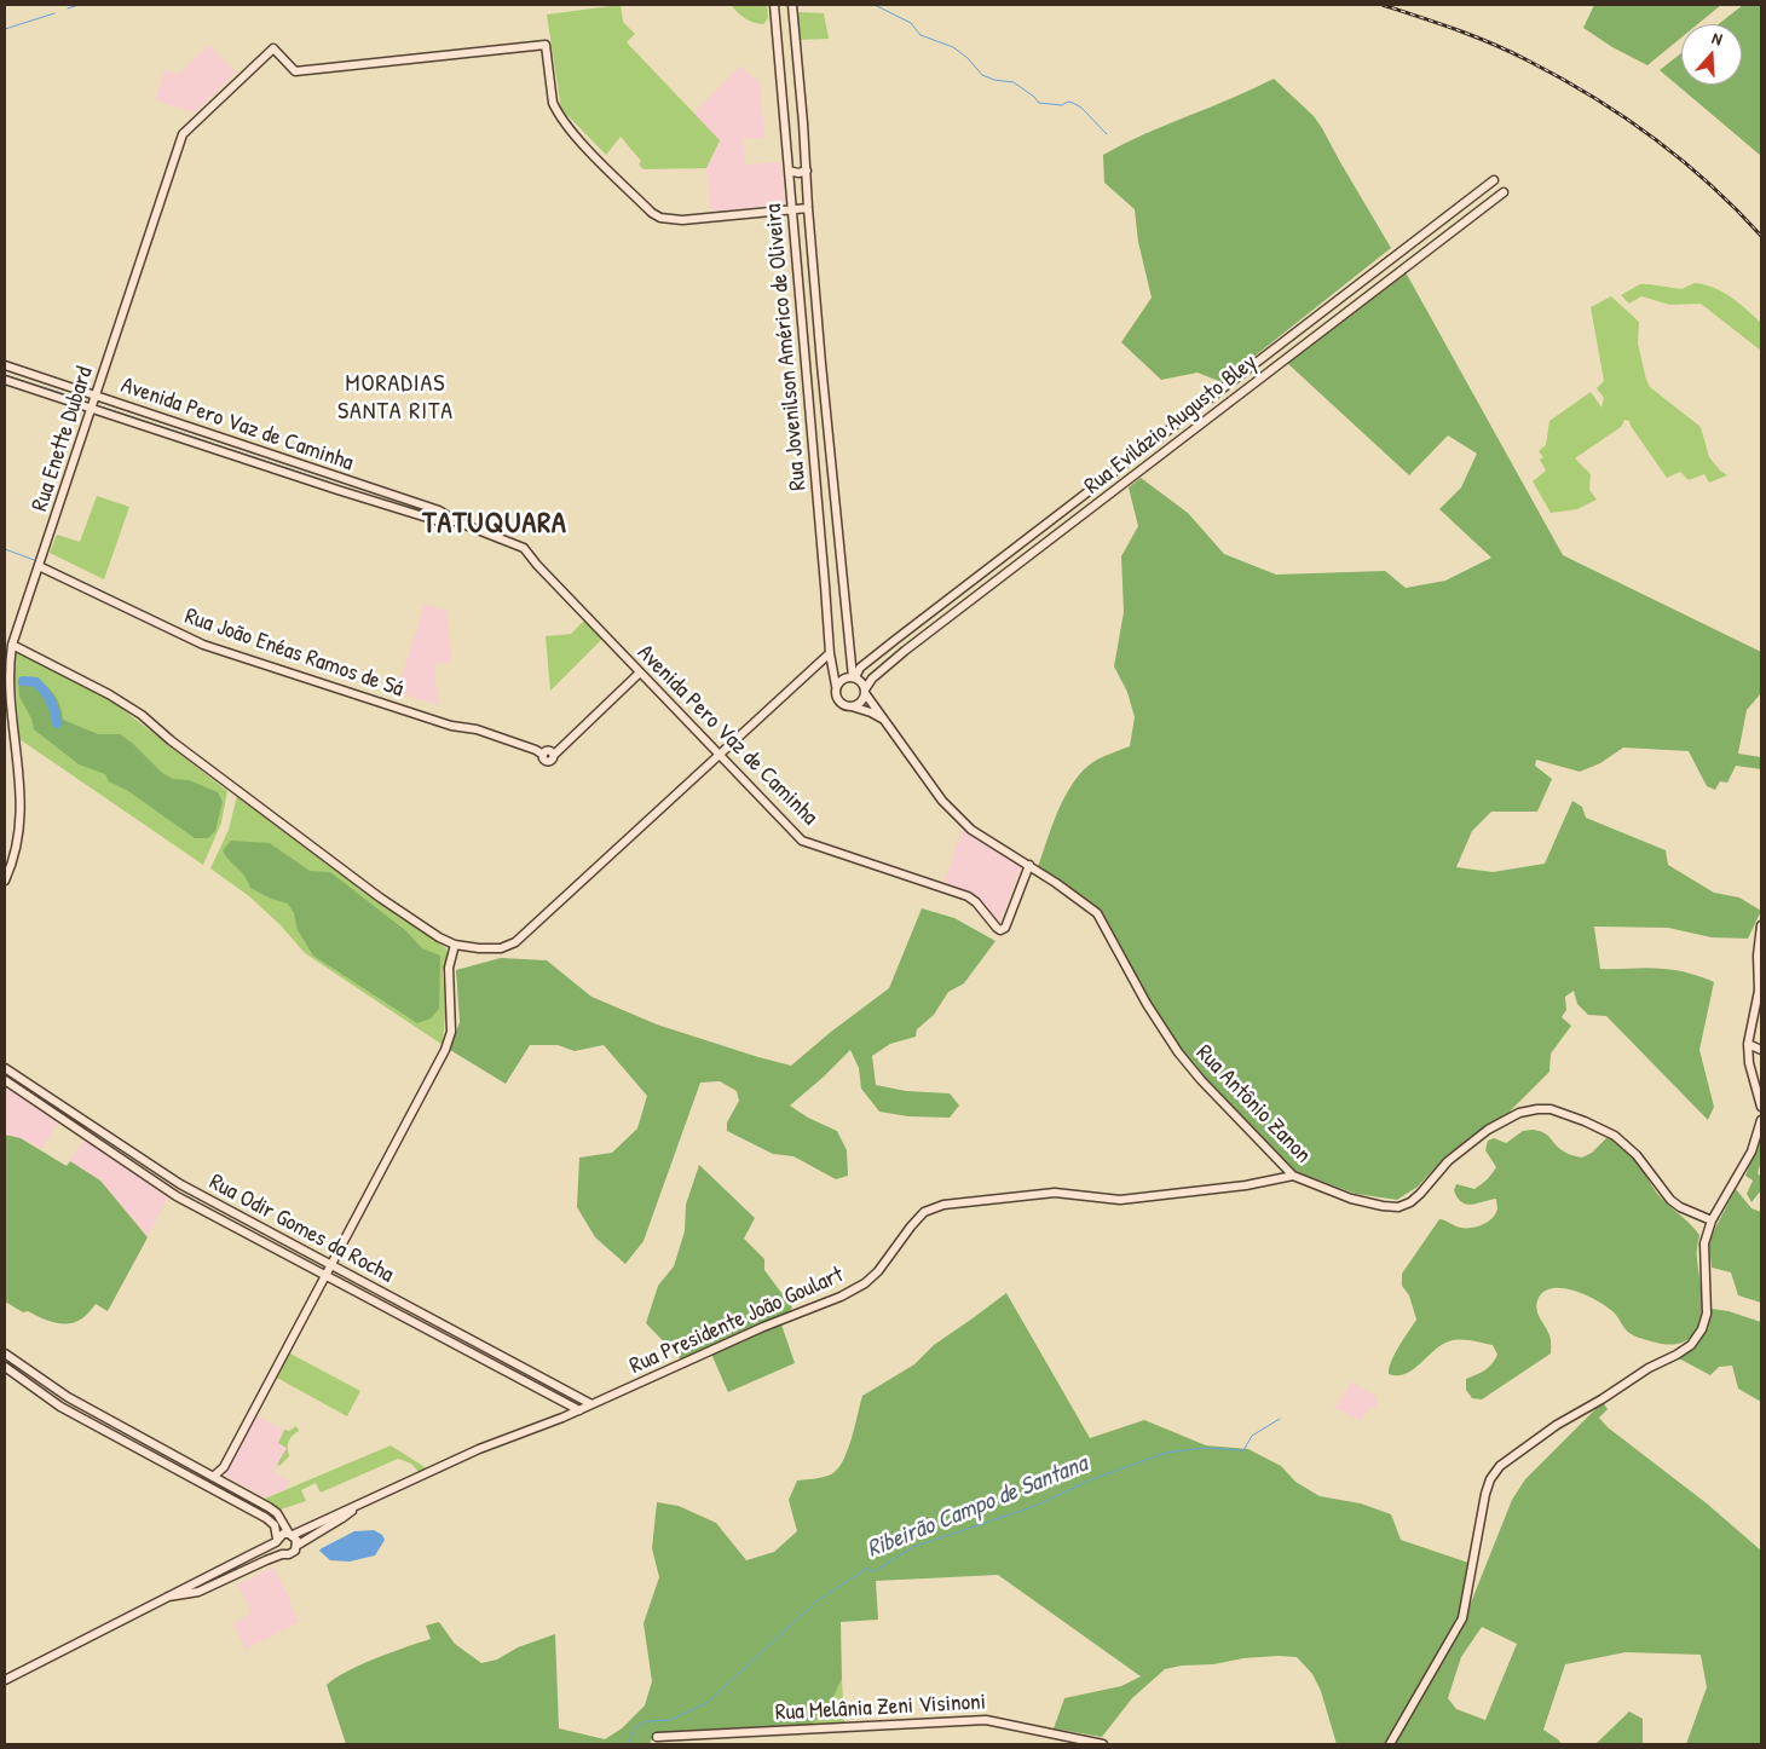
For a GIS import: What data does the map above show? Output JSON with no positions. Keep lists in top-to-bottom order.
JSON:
{
  "streets": {
    "street": [
      "Rua Jovenilson Américo de Oliveira",
      "Avenida Pero Vaz de Caminha",
      "Rua Evilázio Augusto Bley",
      "Rua Enette Dubard",
      "Rua João Enéas Ramos de Sá",
      "Rua Antônio Zanon",
      "Rua Odir Gomes da Rocha",
      "Rua Presidente João Goulart",
      "Rua Melânia Zeni Visinoni"
    ]
  },
  "crossings": [
    ["Rua Jovenilson Américo de Oliveira", "Rua Evilázio Augusto Bley"],
    ["Rua Jovenilson Américo de Oliveira", "Rua Enette Dubard"],
    ["Rua Jovenilson Américo de Oliveira", "Rua Antônio Zanon"],
    ["Avenida Pero Vaz de Caminha", "Rua Enette Dubard"],
    ["Avenida Pero Vaz de Caminha", "Rua João Enéas Ramos de Sá"],
    ["Avenida Pero Vaz de Caminha", "Rua Antônio Zanon"],
    ["Rua Evilázio Augusto Bley", "Rua Antônio Zanon"],
    ["Rua Enette Dubard", "Rua João Enéas Ramos de Sá"],
    ["Rua Antônio Zanon", "Rua Presidente João Goulart"],
    ["Rua Odir Gomes da Rocha", "Rua Presidente João Goulart"]
  ],
  "districts": ["MORADIAS SANTA RITA", "TATUQUARA"],
  "water": ["Ribeirão Campo de Santana"],
  "north": "top"
}
